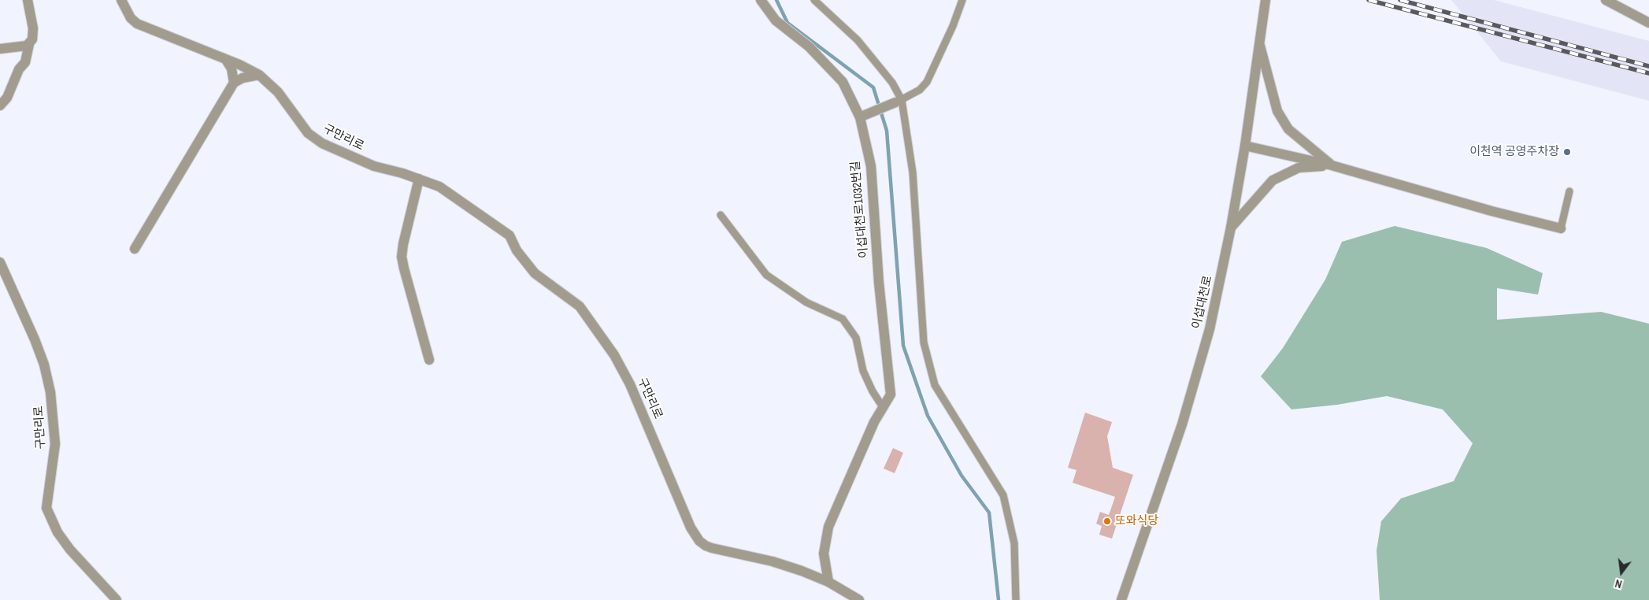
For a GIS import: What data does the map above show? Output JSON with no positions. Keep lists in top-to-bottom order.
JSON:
{
  "streets": {
    "street": ["구만리로", "이섭대천로1032번길", "이섭대천로"]
  },
  "crossings": [
    ["구만리로", "이섭대천로1032번길"]
  ],
  "places": ["이천역 공영주차장", "또와식당"],
  "north": "bottom"
}
